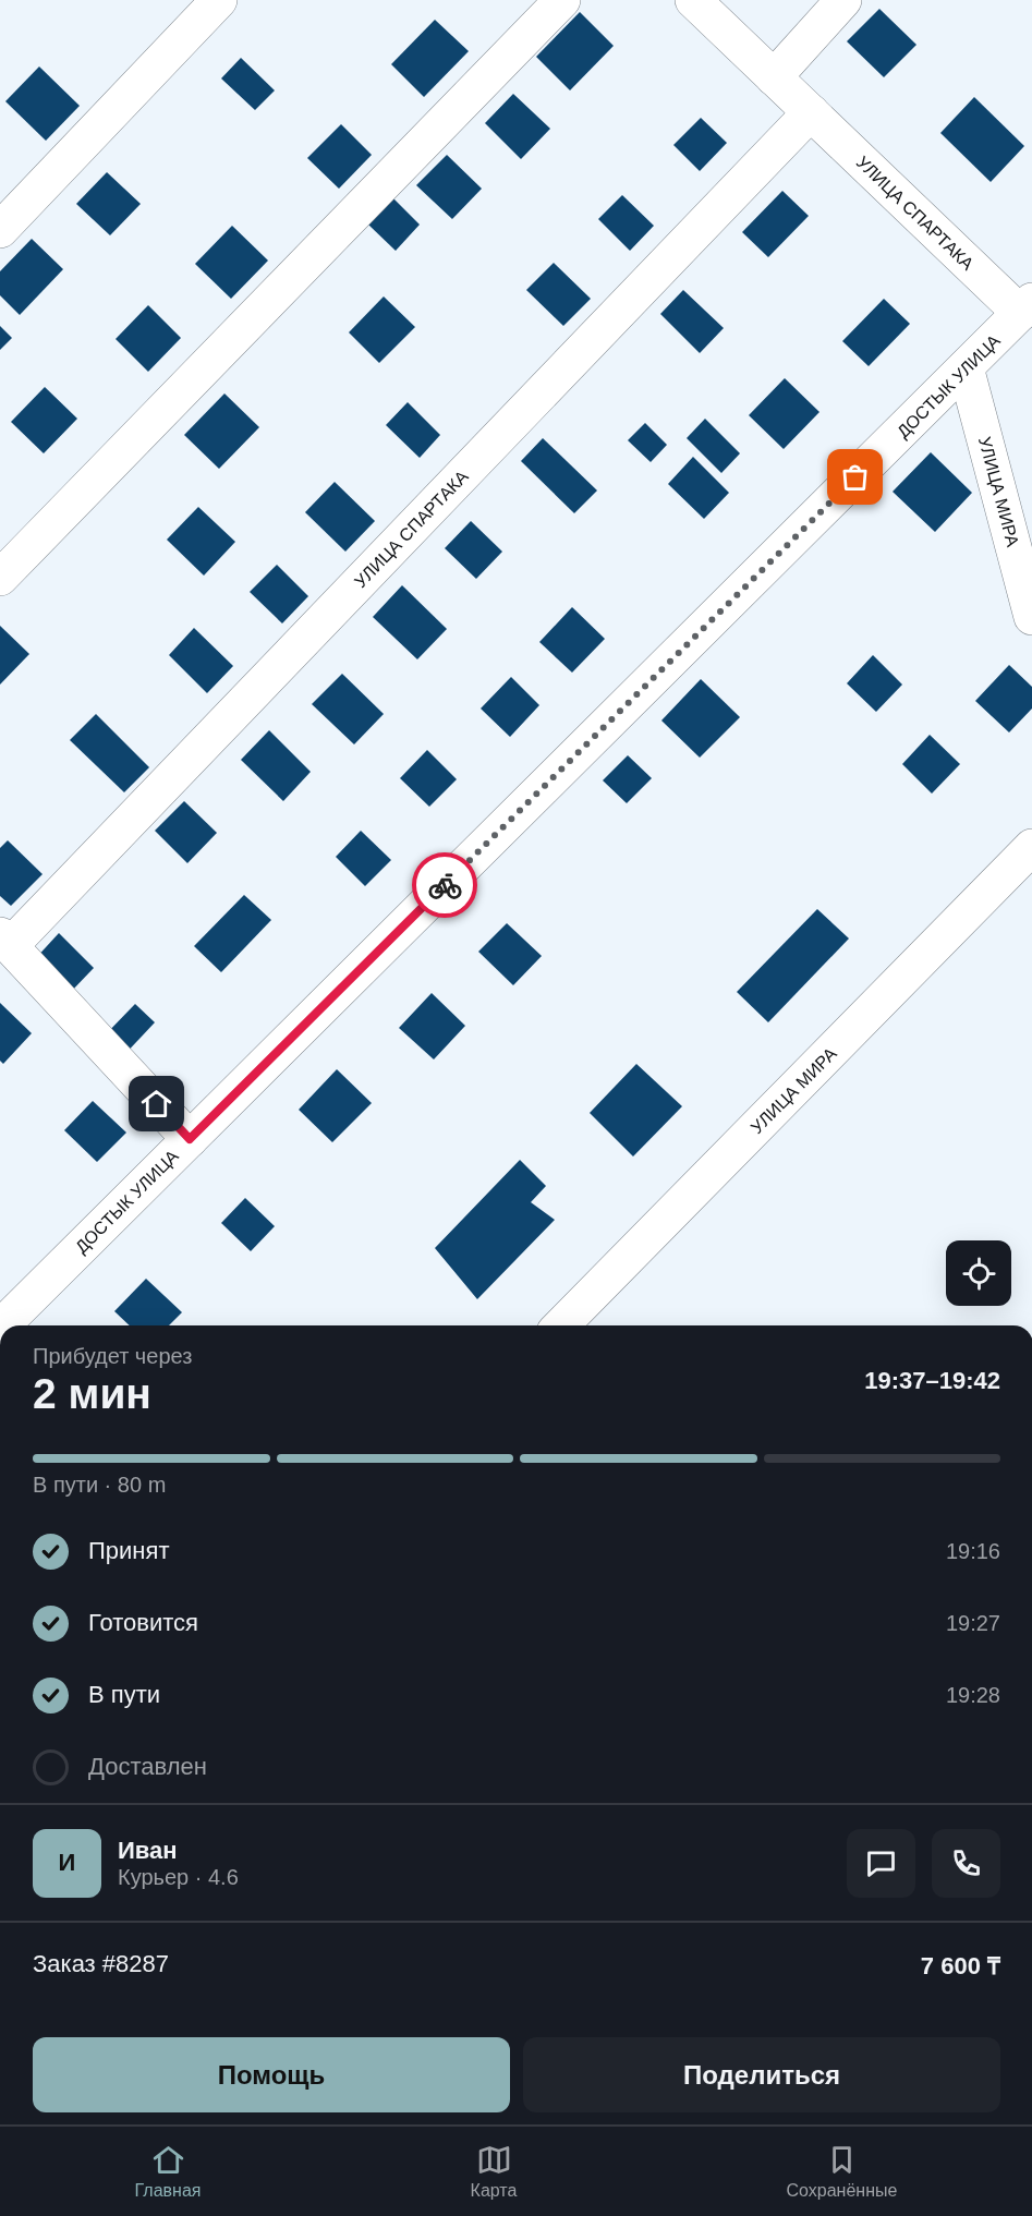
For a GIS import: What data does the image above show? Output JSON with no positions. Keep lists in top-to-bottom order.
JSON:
{
  "streets": {
    "street": ["УЛИЦА СПАРТАКА", "ДОСТЫК УЛИЦА", "УЛИЦА МИРА"]
  },
  "crossings": [
    ["УЛИЦА СПАРТАКА", "ДОСТЫК УЛИЦА"],
    ["ДОСТЫК УЛИЦА", "УЛИЦА МИРА"]
  ],
  "page": {
    "heading": ["2 мин", "Прибудет через", "19:37–19:42"],
    "panel": [
      "Иван",
      "Курьер · 4.6",
      "Заказ #8287",
      "7 600 ₸"
    ],
    "bar": "В пути · 80 m",
    "list": [
      ["Принят", "19:16"],
      ["Готовится", "19:27"],
      ["В пути", "19:28"],
      "Доставлен"
    ],
    "round": "И",
    "buttons": ["Помощь", "Поделиться"],
    "tabs": ["Главная", "Карта", "Сохранённые"]
  }
}
